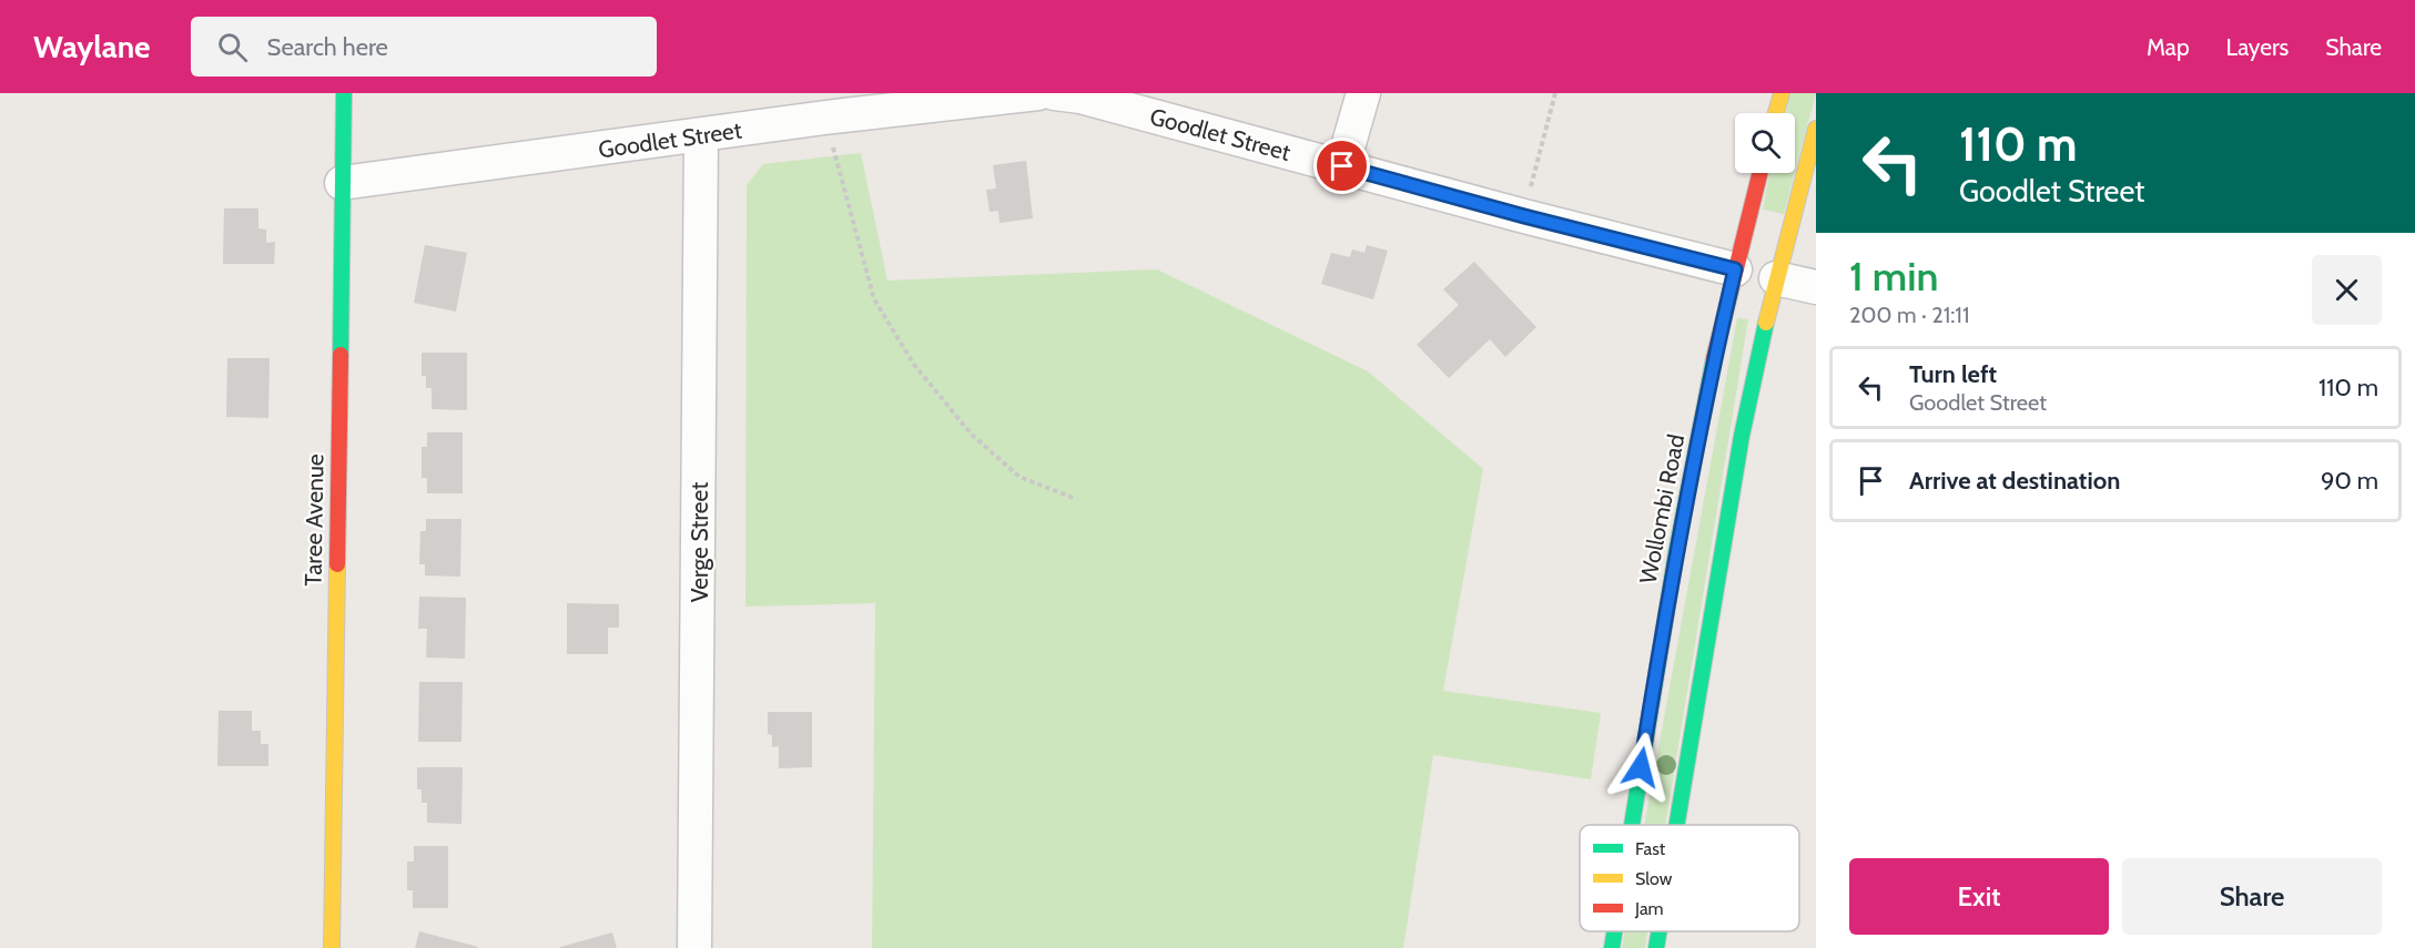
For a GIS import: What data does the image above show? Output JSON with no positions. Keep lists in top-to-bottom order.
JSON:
{
  "streets": {
    "main road": ["Wollombi Road", "Taree Avenue"],
    "street": ["Goodlet Street", "Verge Street"]
  },
  "crossings": [
    ["Goodlet Street", "Wollombi Road"],
    ["Goodlet Street", "Taree Avenue"],
    ["Goodlet Street", "Verge Street"]
  ],
  "legend": ["Fast", "Slow", "Jam"],
  "page": {
    "header": "Waylane",
    "search": "Search here",
    "nav": ["Map", "Layers", "Share"],
    "turn": ["110 m", "Goodlet Street"],
    "heading": ["1 min", "200 m · 21:11"],
    "list": [
      {
        "name": "Turn left",
        "note": "Goodlet Street",
        "value": "110 m"
      },
      {
        "name": "Arrive at destination",
        "value": "90 m"
      }
    ],
    "buttons": ["Exit", "Share"]
  }
}
